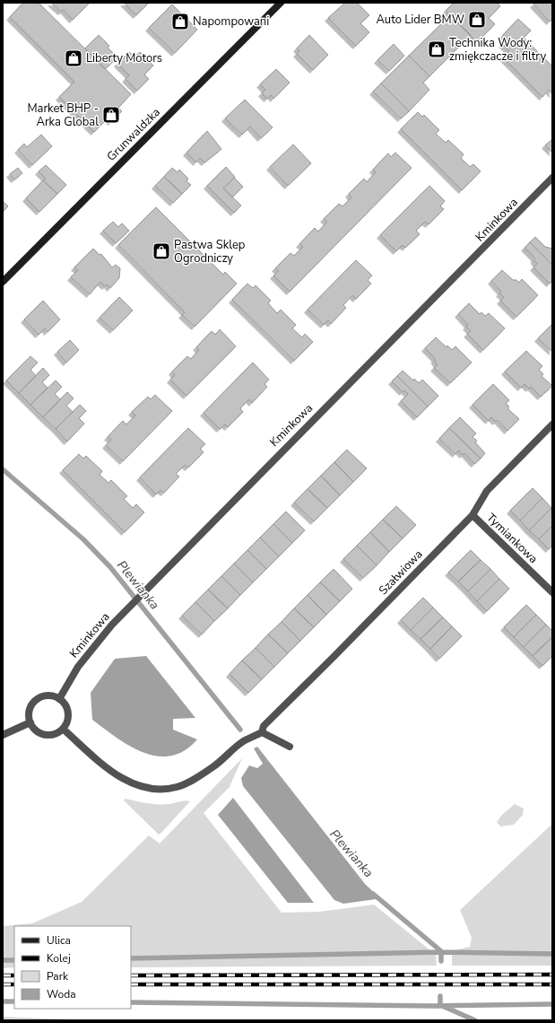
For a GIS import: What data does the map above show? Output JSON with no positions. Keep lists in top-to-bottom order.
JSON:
{
  "streets": {
    "street": [
      "Grunwaldzka",
      "Kminkowa",
      "Tymiankowa",
      "Szałwiowa"
    ]
  },
  "crossings": [
    ["Tymiankowa", "Szałwiowa"]
  ],
  "water": ["Plewianka"],
  "places": {
    "shop": [
      "Auto Lider BMW",
      "Napompowani",
      "Technika Wody: zmiękczacze i filtry",
      "Liberty Motors",
      "Market BHP - Arka Global",
      "Pastwa Sklep Ogrodniczy"
    ]
  },
  "legend": [
    "Ulica",
    "Kolej",
    "Park",
    "Woda"
  ]
}
